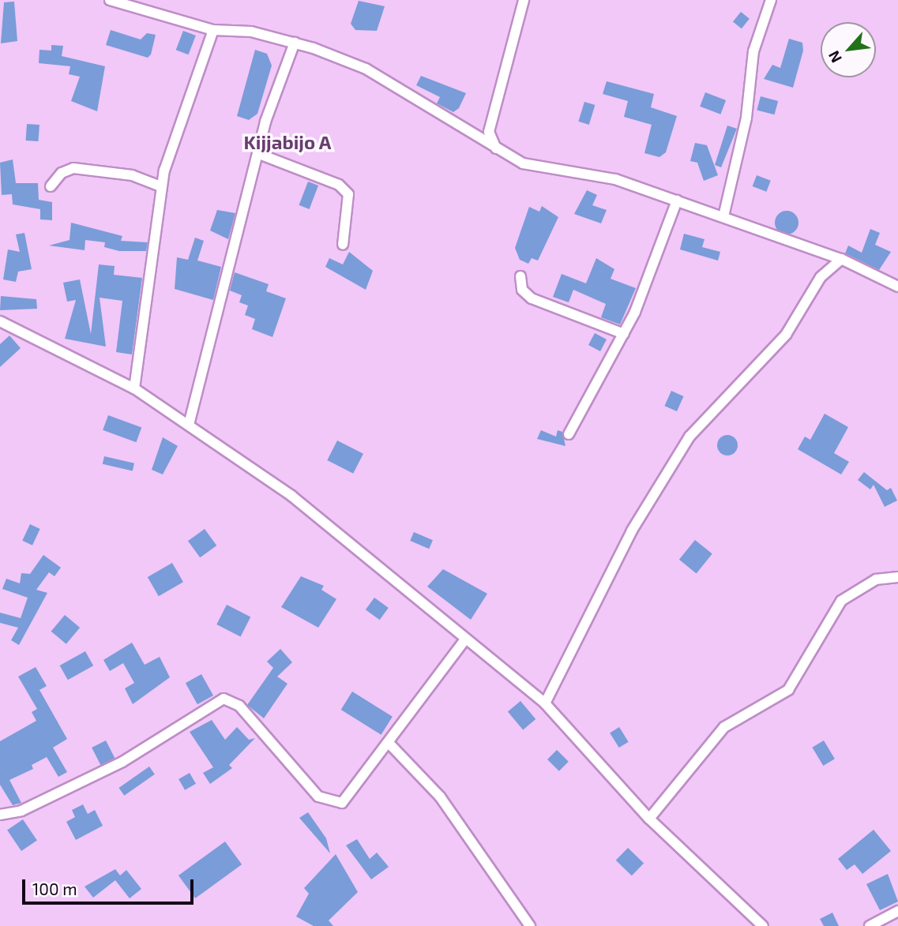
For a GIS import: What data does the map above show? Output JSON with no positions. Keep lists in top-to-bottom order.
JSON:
{
  "districts": ["Kijjabijo A"],
  "scale_bar": "100 m",
  "north": "bottom left"
}
